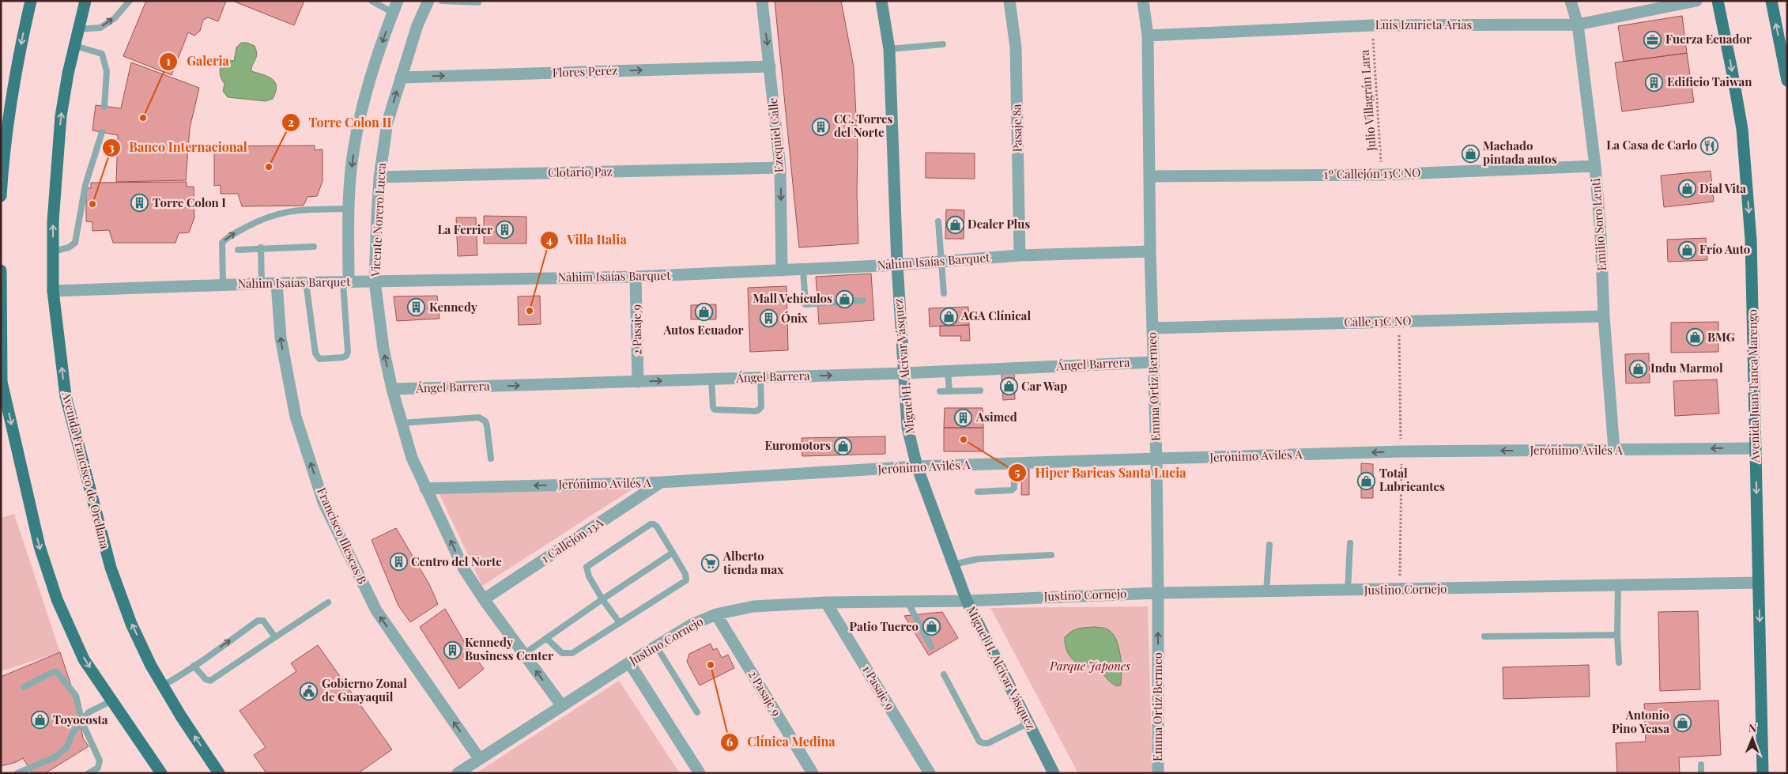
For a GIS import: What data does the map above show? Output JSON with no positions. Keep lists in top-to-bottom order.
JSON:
{
  "streets": {
    "main road": ["Avenida Juan Tanca Marengo", "Avenida Francisco de Orellana"],
    "street": [
      "Luis Izurieta Arias",
      "Flores Peréz",
      "Pasaje 8a",
      "Ezequiel Calle",
      "Clotario Paz",
      "1º Callejón 13C NO",
      "Vicente Norero Lucca",
      "Emilio Soro Lenti",
      "Nahim Isaías Barquet",
      "Calle 13C NO",
      "2 Pasaje 9",
      "Ángel Barrera",
      "Miguel H. Alcívar Vásquez",
      "Emma Ortiz Bermeo",
      "Jerónimo Avilés A",
      "Francisco Illescas B",
      "1 Callejón 13A",
      "Justino Cornejo",
      "1 Pasaje 9"
    ],
    "path": ["Julio Villagrán Lara"]
  },
  "crossings": [
    ["Luis Izurieta Arias", "Julio Villagrán Lara"],
    ["Luis Izurieta Arias", "Emilio Soro Lenti"],
    ["Luis Izurieta Arias", "Emma Ortiz Bermeo"],
    ["Flores Peréz", "Ezequiel Calle"],
    ["Flores Peréz", "Vicente Norero Lucca"],
    ["Julio Villagrán Lara", "1º Callejón 13C NO"],
    ["Pasaje 8a", "Nahim Isaías Barquet"],
    ["Ezequiel Calle", "Clotario Paz"],
    ["Ezequiel Calle", "Nahim Isaías Barquet"],
    ["Clotario Paz", "Vicente Norero Lucca"],
    ["1º Callejón 13C NO", "Emilio Soro Lenti"],
    ["1º Callejón 13C NO", "Emma Ortiz Bermeo"],
    ["Vicente Norero Lucca", "Nahim Isaías Barquet"],
    ["Vicente Norero Lucca", "Ángel Barrera"],
    ["Vicente Norero Lucca", "Jerónimo Avilés A"],
    ["Vicente Norero Lucca", "1 Callejón 13A"],
    ["Vicente Norero Lucca", "Justino Cornejo"],
    ["Emilio Soro Lenti", "Calle 13C NO"],
    ["Emilio Soro Lenti", "Jerónimo Avilés A"],
    ["Nahim Isaías Barquet", "2 Pasaje 9"],
    ["Nahim Isaías Barquet", "Miguel H. Alcívar Vásquez"],
    ["Nahim Isaías Barquet", "Emma Ortiz Bermeo"],
    ["Nahim Isaías Barquet", "Avenida Francisco de Orellana"],
    ["Nahim Isaías Barquet", "Francisco Illescas B"],
    ["Calle 13C NO", "Emma Ortiz Bermeo"],
    ["2 Pasaje 9", "Ángel Barrera"],
    ["2 Pasaje 9", "Justino Cornejo"],
    ["Ángel Barrera", "Miguel H. Alcívar Vásquez"],
    ["Ángel Barrera", "Emma Ortiz Bermeo"],
    ["Miguel H. Alcívar Vásquez", "Jerónimo Avilés A"],
    ["Miguel H. Alcívar Vásquez", "Justino Cornejo"],
    ["Avenida Juan Tanca Marengo", "Jerónimo Avilés A"],
    ["Avenida Juan Tanca Marengo", "Justino Cornejo"],
    ["Emma Ortiz Bermeo", "Jerónimo Avilés A"],
    ["Emma Ortiz Bermeo", "Justino Cornejo"],
    ["Jerónimo Avilés A", "1 Callejón 13A"],
    ["Francisco Illescas B", "Justino Cornejo"],
    ["Justino Cornejo", "1 Pasaje 9"]
  ],
  "one_way": [
    "Flores Peréz",
    "Ezequiel Calle",
    "Vicente Norero Lucca",
    "Ángel Barrera",
    "Avenida Juan Tanca Marengo",
    "Jerónimo Avilés A",
    "Francisco Illescas B"
  ],
  "parks": ["Parque Japones"],
  "places": {
    "office": ["Fuerza Ecuador"],
    "building": [
      "Edificio Taiwan",
      "CC. Torres del Norte",
      "Torre Colon I",
      "La Ferrier",
      "Kennedy",
      "Ónix",
      "Asimed",
      "Centro del Norte",
      "Kennedy Business Center"
    ],
    "other": [
      "Galeria",
      "Torre Colon II",
      "Banco Internacional",
      "Villa Italia",
      "Hiper Baricas Santa Lucia",
      "Clínica Medina"
    ],
    "restaurant": ["La Casa de Carlo"],
    "shop": [
      "Machado pintada autos",
      "Dial Vita",
      "Dealer Plus",
      "Frío Auto",
      "Mall Vehículos",
      "Autos Ecuador",
      "AGA Clínical",
      "BMG",
      "Indu Marmol",
      "Car Wap",
      "Euromotors",
      "Total Lubricantes",
      "Patio Tuerco",
      "Toyocosta",
      "Antonio Pino Ycasa"
    ],
    "supermarket": ["Alberto tienda max"],
    "public building": ["Gobierno Zonal de Guayaquil"]
  },
  "north": "top"
}
